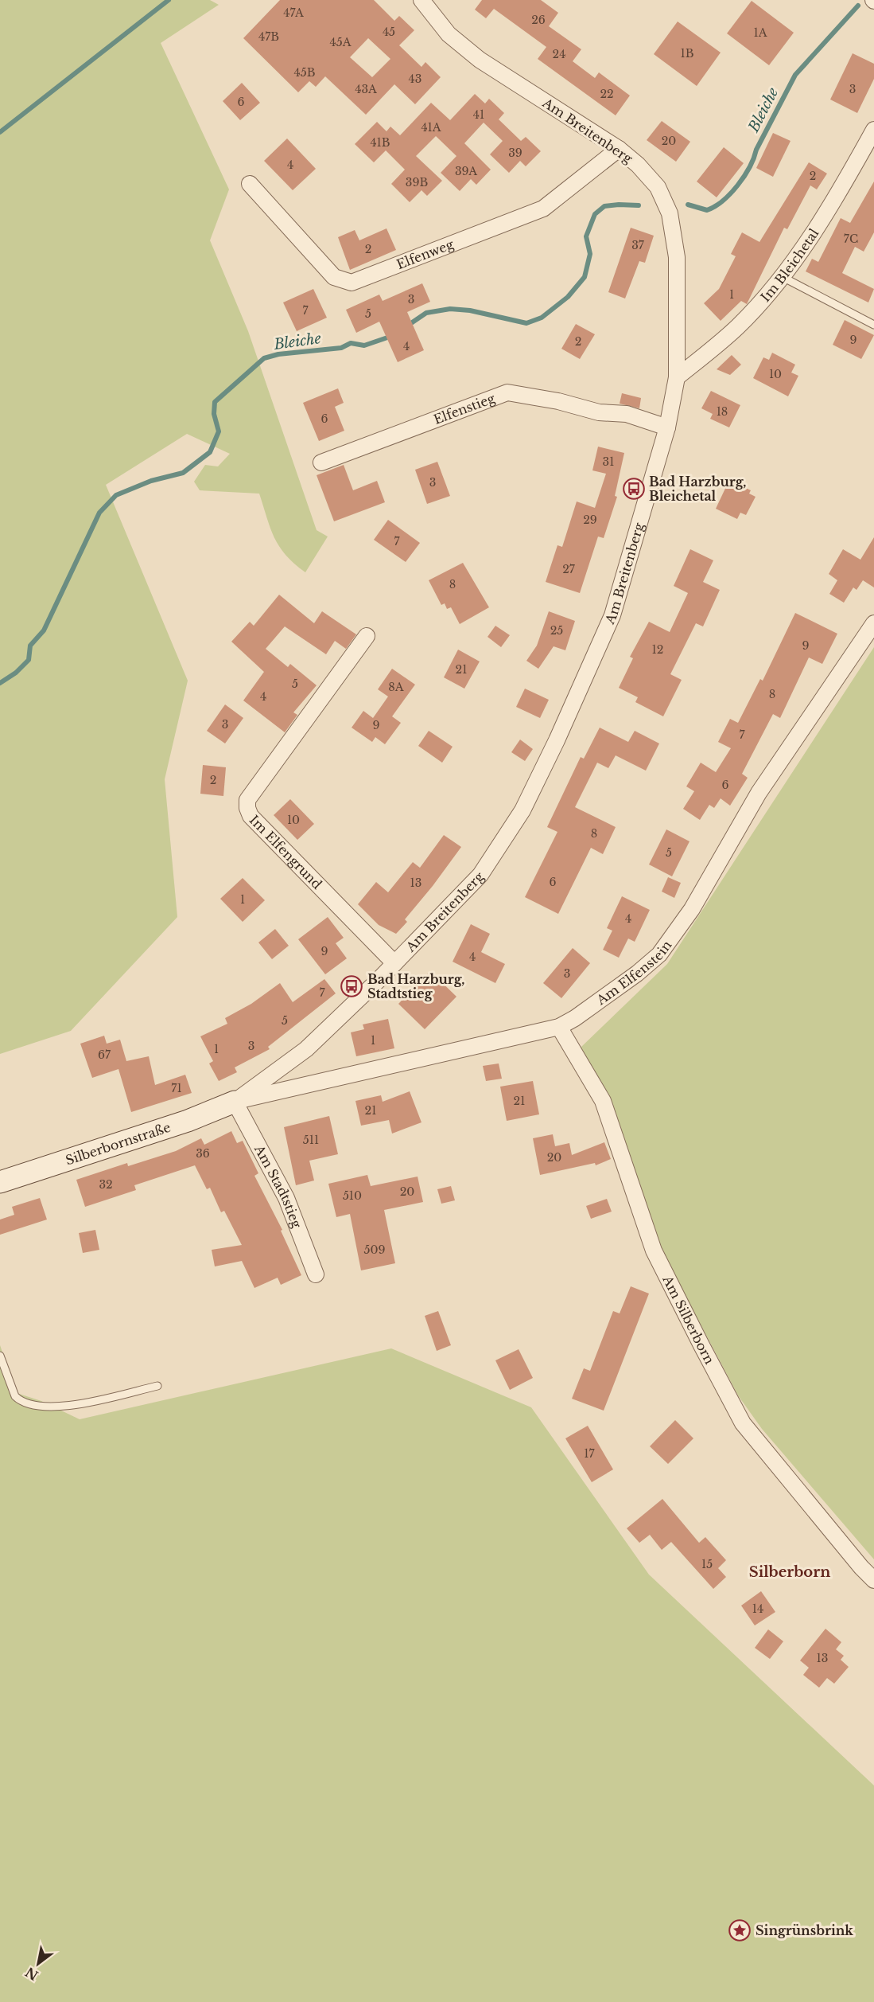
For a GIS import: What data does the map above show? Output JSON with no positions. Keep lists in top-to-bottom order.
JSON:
{
  "streets": {
    "street": [
      "Am Breitenberg",
      "Elfenweg",
      "Im Bleichetal",
      "Elfenstieg",
      "Im Elfengrund",
      "Am Elfenstein",
      "Silberbornstraße",
      "Am Stadtstieg",
      "Am Silberborn"
    ]
  },
  "crossings": [
    ["Am Breitenberg", "Elfenweg"],
    ["Am Breitenberg", "Im Bleichetal"],
    ["Am Breitenberg", "Elfenstieg"],
    ["Am Breitenberg", "Im Elfengrund"],
    ["Am Breitenberg", "Am Elfenstein"],
    ["Am Breitenberg", "Silberbornstraße"],
    ["Am Breitenberg", "Am Stadtstieg"],
    ["Am Elfenstein", "Silberbornstraße"],
    ["Am Elfenstein", "Am Stadtstieg"],
    ["Am Elfenstein", "Am Silberborn"],
    ["Silberbornstraße", "Am Stadtstieg"]
  ],
  "districts": ["Silberborn"],
  "water": ["Bleiche"],
  "places": {
    "bus stop": ["Bad Harzburg, Bleichetal", "Bad Harzburg, Stadtstieg"],
    "place": ["Singrünsbrink"]
  },
  "house_numbers": [
    "47A",
    "26",
    "45",
    "1A",
    "47B",
    "45A",
    "1B",
    "24",
    "45B",
    "43",
    "43A",
    "3",
    "22",
    "6",
    "41",
    "41A",
    "20",
    "41B",
    "39",
    "4",
    "39A",
    "2",
    "39B",
    "7C",
    "37",
    "2",
    "1",
    "3",
    "7",
    "5",
    "9",
    "2",
    "4",
    "10",
    "18",
    "6",
    "31",
    "3",
    "29",
    "7",
    "27",
    "8",
    "25",
    "9",
    "12",
    "21",
    "5",
    "8A",
    "8",
    "4",
    "3",
    "9",
    "7",
    "2",
    "6",
    "10",
    "8",
    "5",
    "6",
    "13",
    "1",
    "4",
    "9",
    "4",
    "3",
    "7",
    "5",
    "1",
    "3",
    "1",
    "67",
    "71",
    "21",
    "21",
    "511",
    "36",
    "20",
    "32",
    "20",
    "510",
    "509",
    "17",
    "15",
    "14",
    "13"
  ],
  "north": "bottom left"
}
